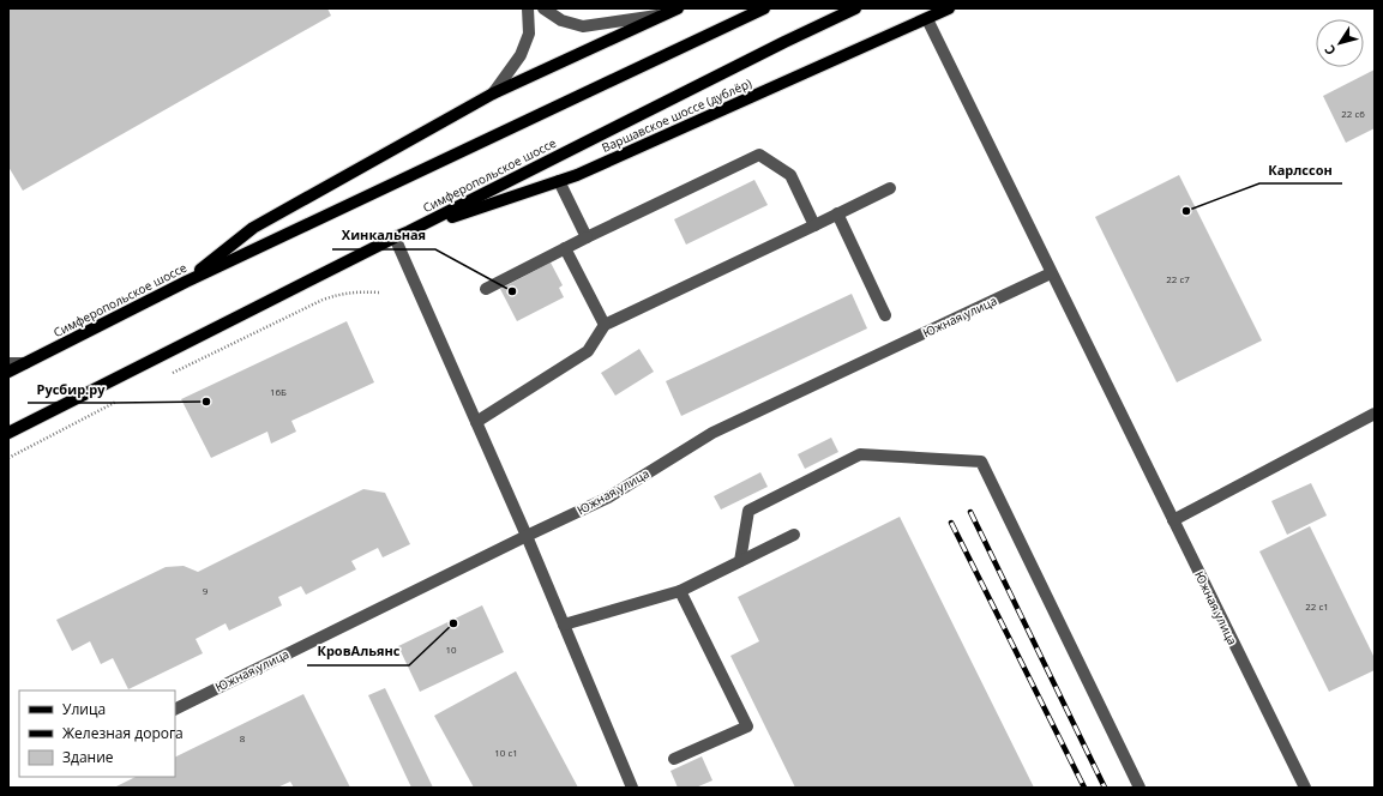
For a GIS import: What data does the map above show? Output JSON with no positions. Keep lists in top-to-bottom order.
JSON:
{
  "streets": {
    "main road": ["Варшавское шоссе (дублёр)", "Симферопольское шоссе"],
    "street": ["Южная улица"]
  },
  "crossings": [
    ["Варшавское шоссе (дублёр)", "Симферопольское шоссе"],
    ["Варшавское шоссе (дублёр)", "Южная улица"]
  ],
  "places": [
    "Карлссон",
    "Хинкальная",
    "Русбир.ру",
    "КровАльянс"
  ],
  "house_numbers": [
    "22 с6",
    "22 с7",
    "16Б",
    "9",
    "22 с1",
    "10",
    "8",
    "10 с1"
  ],
  "legend": ["Улица", "Железная дорога", "Здание"],
  "north": "bottom left"
}
